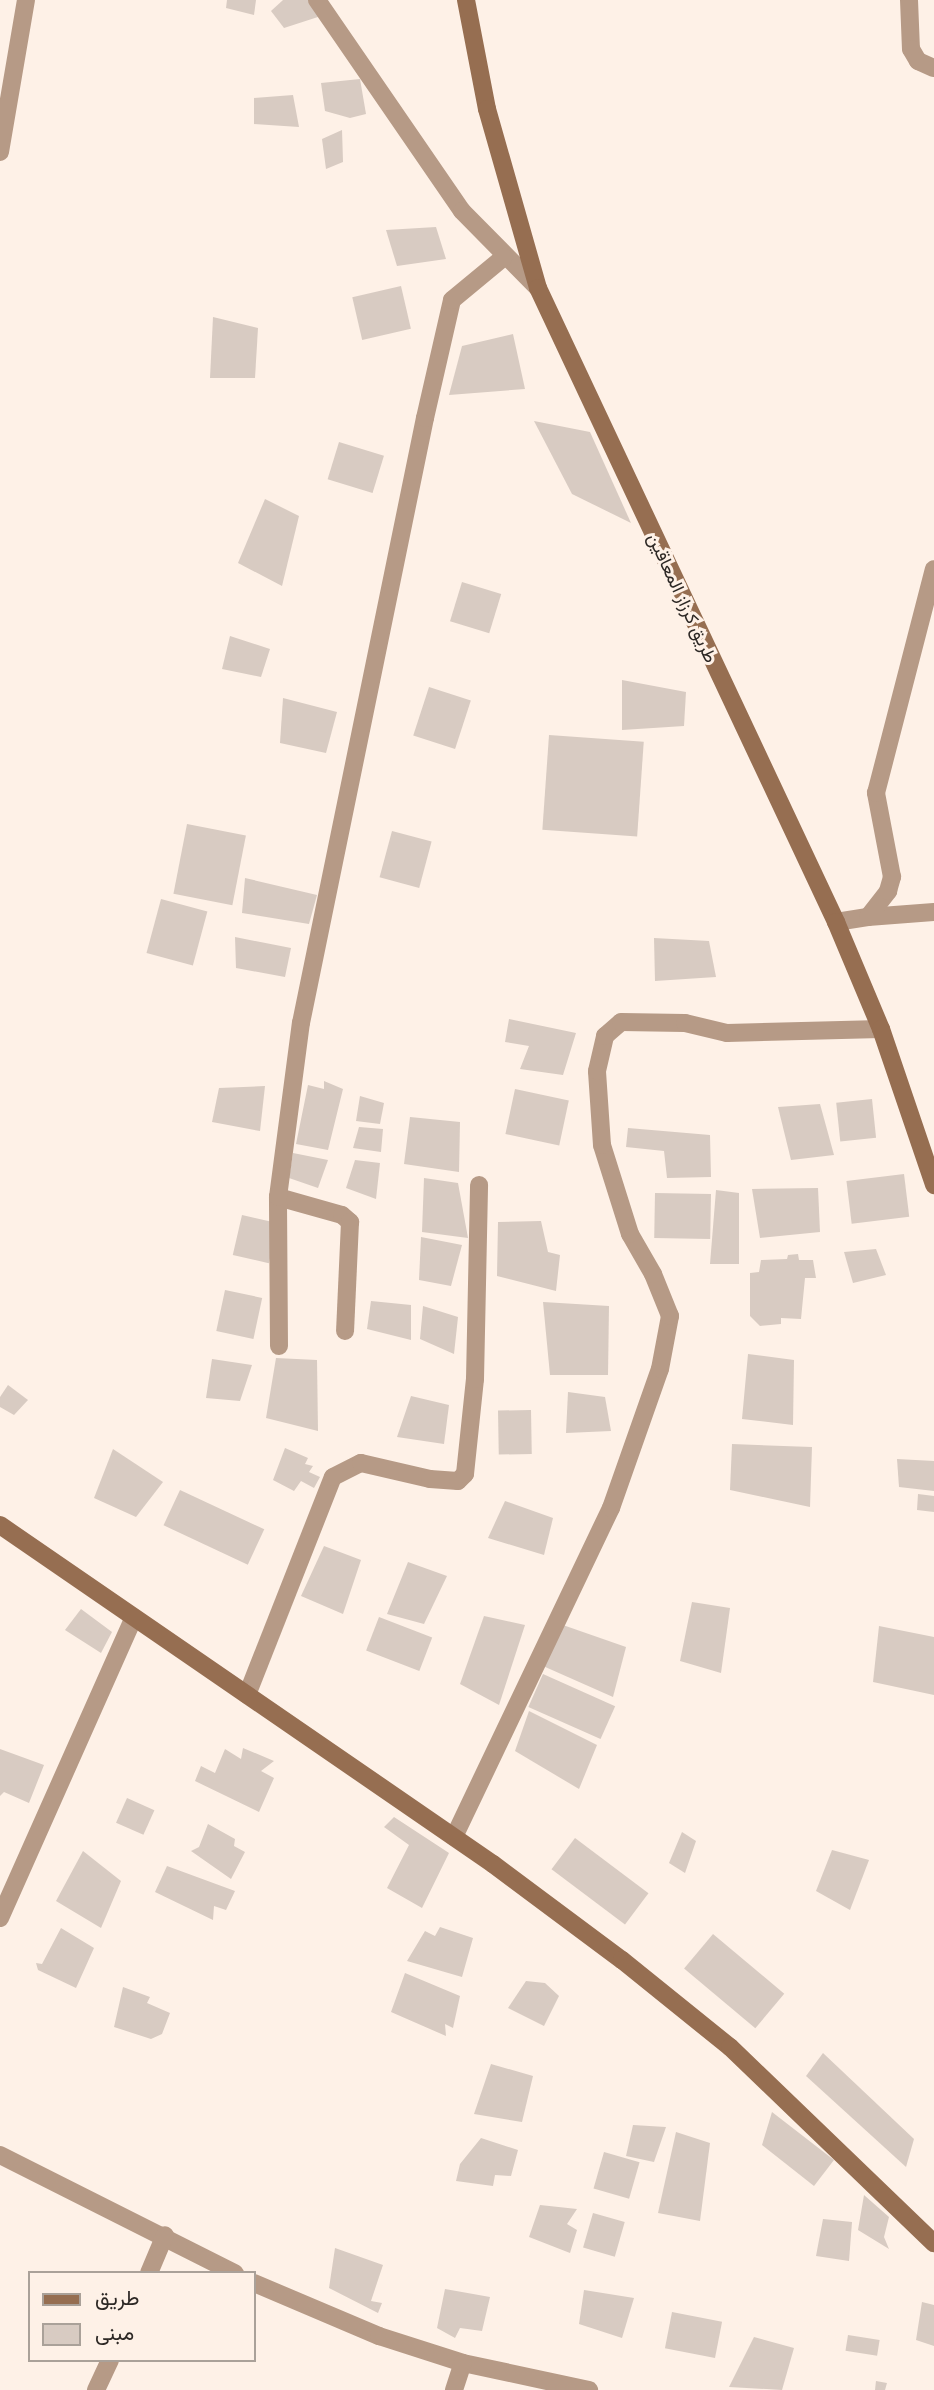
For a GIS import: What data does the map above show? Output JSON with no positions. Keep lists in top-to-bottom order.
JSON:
{
  "streets": {
    "street": ["طريق كرزاز المعاقين"]
  },
  "legend": ["طريق", "مبنى"]
}
